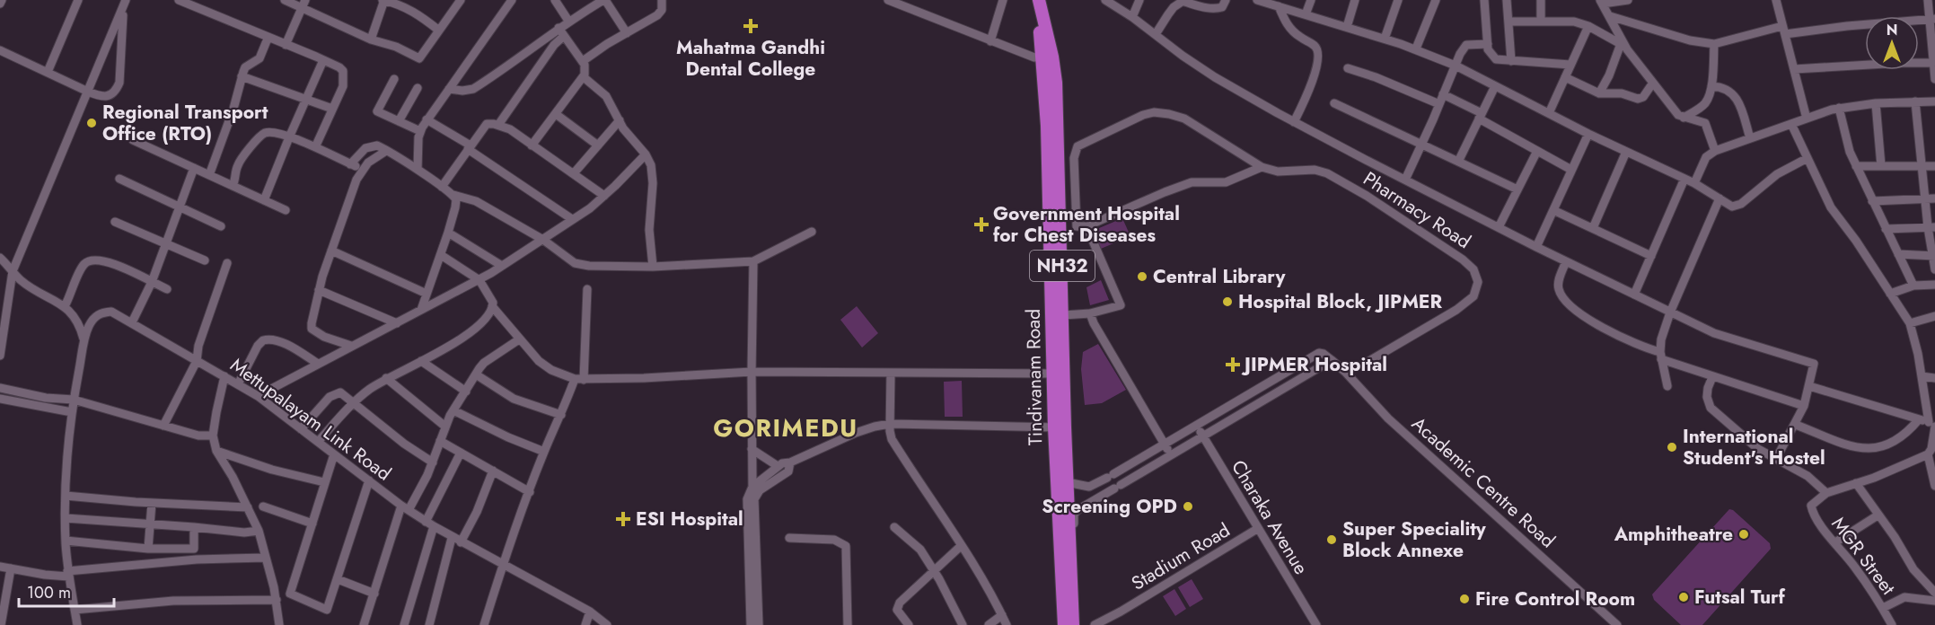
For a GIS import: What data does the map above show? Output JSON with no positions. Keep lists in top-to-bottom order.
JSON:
{
  "streets": {
    "highway": ["NH32", "Tindivanam Road"],
    "street": [
      "Pharmacy Road",
      "Mettupalayam Link Road",
      "Academic Centre Road",
      "Charaka Avenue",
      "MGR Street",
      "Stadium Road"
    ]
  },
  "crossings": [
    ["Pharmacy Road", "Academic Centre Road"],
    ["Charaka Avenue", "Stadium Road"]
  ],
  "districts": ["GORIMEDU"],
  "places": {
    "health": [
      "Mahatma Gandhi Dental College",
      "Government Hospital for Chest Diseases",
      "JIPMER Hospital",
      "ESI Hospital"
    ],
    "other": [
      "Regional Transport Office (RTO)",
      "Central Library",
      "Hospital Block, JIPMER",
      "International Student's Hostel",
      "Screening OPD",
      "Amphitheatre",
      "Super Speciality Block Annexe",
      "Futsal Turf",
      "Fire Control Room"
    ]
  },
  "scale_bar": "100 m",
  "north": "top"
}
